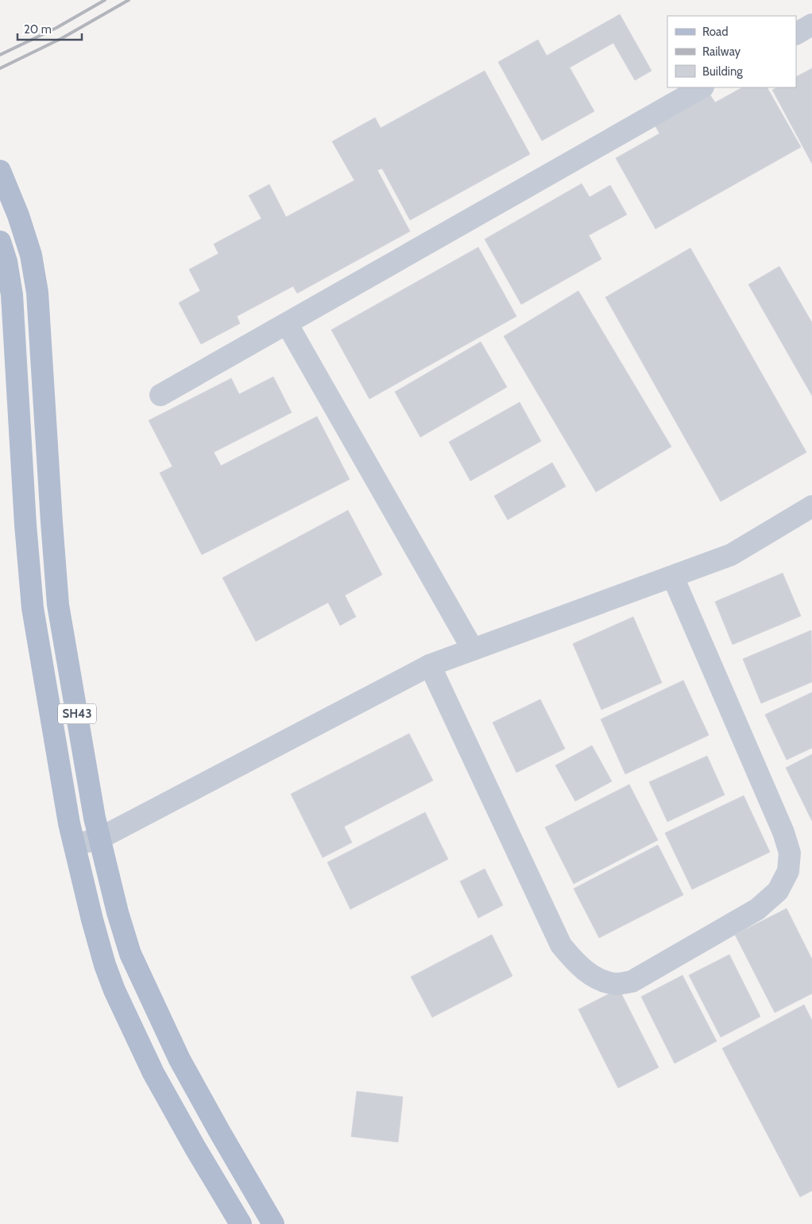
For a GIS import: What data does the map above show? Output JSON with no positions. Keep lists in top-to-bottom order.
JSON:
{
  "streets": {
    "main road": ["SH43"]
  },
  "legend": ["Road", "Railway", "Building"],
  "scale_bar": "20 m"
}
